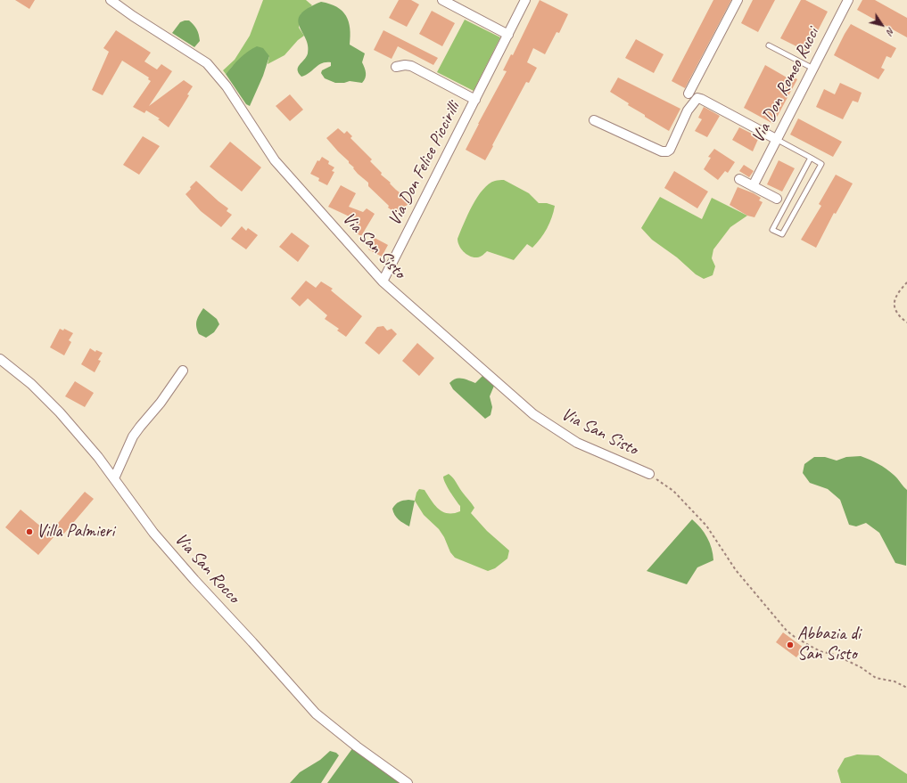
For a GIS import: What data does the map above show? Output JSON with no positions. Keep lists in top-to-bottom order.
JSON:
{
  "streets": {
    "street": [
      "Via Don Romeo Rucci",
      "Via Don Felice Piccirilli",
      "Via San Sisto",
      "Via San Rocco"
    ]
  },
  "crossings": [
    ["Via Don Felice Piccirilli", "Via San Sisto"]
  ],
  "places": ["Villa Palmieri", "Abbazia di San Sisto"],
  "north": "bottom right"
}
